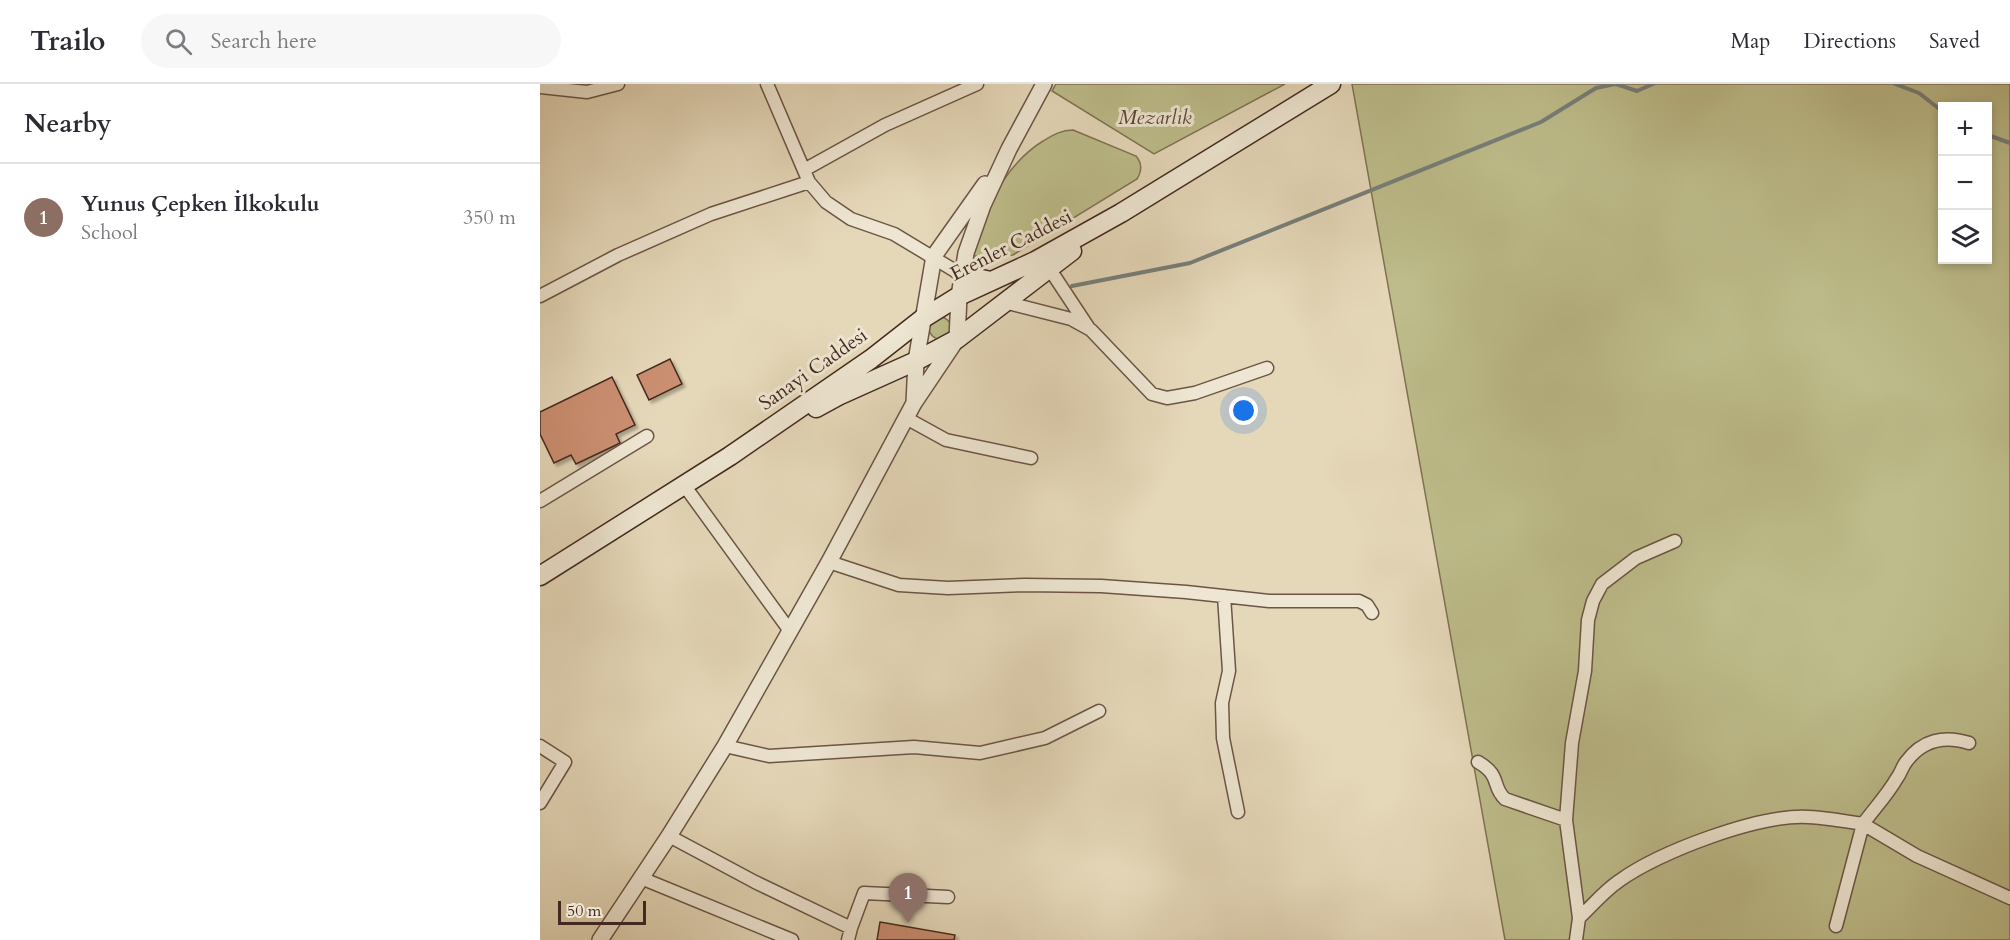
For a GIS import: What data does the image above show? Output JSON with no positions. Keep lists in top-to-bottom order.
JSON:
{
  "streets": {
    "main road": ["Erenler Caddesi", "Sanayi Caddesi"]
  },
  "crossings": [
    ["Erenler Caddesi", "Sanayi Caddesi"]
  ],
  "parks": ["Mezarlık"],
  "scale_bar": "50 m",
  "page": {
    "header": "Trailo",
    "search": "Search here",
    "nav": ["Map", "Directions", "Saved"],
    "heading": "Nearby",
    "map_buttons": ["+", "−"],
    "list": [
      {
        "mark": "1",
        "name": "Yunus Çepken İlkokulu",
        "note": "School",
        "value": "350 m"
      }
    ],
    "pins": "1",
    "scale": "50 m"
  }
}
